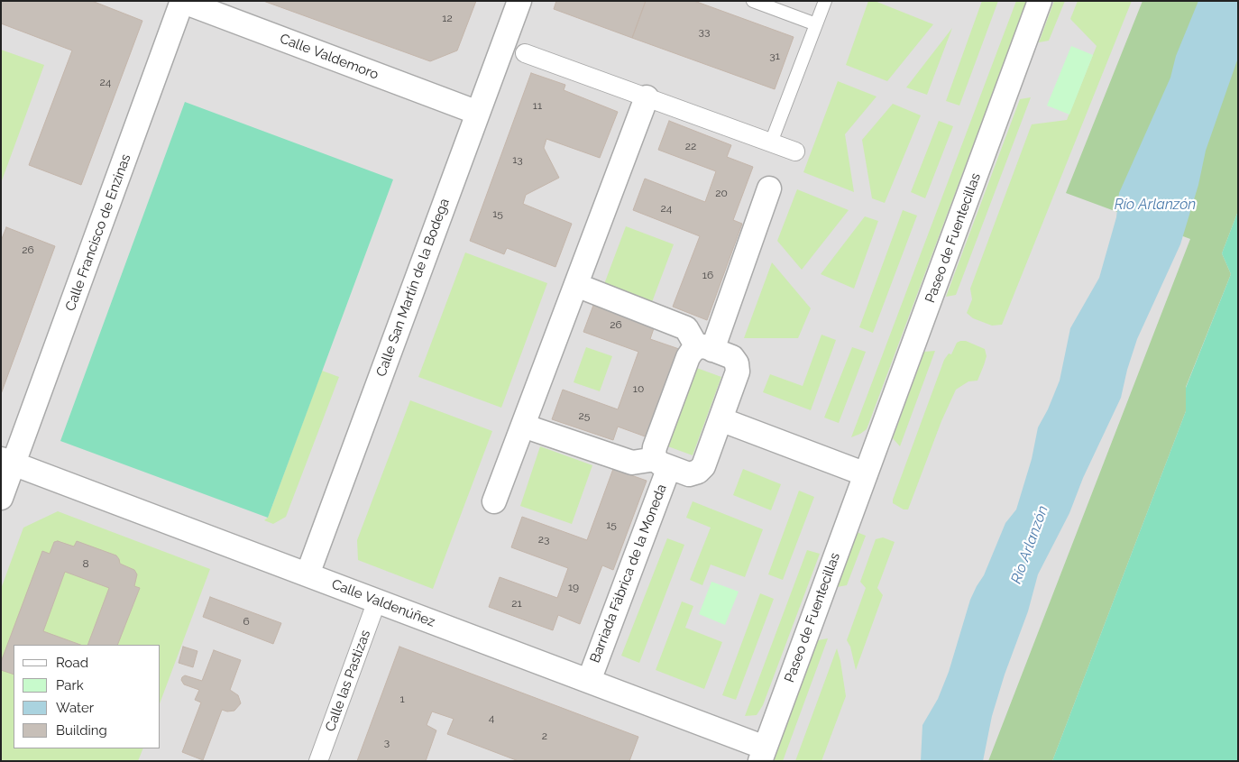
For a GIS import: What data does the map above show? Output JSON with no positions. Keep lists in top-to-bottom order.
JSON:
{
  "streets": {
    "street": [
      "Calle Valdemoro",
      "Calle Francisco de Enzinas",
      "Paseo de Fuentecillas",
      "Calle San Martín de la Bodega",
      "Barriada Fábrica de la Moneda",
      "Calle Valdenúñez",
      "Calle las Pastizas"
    ]
  },
  "crossings": [
    ["Calle Valdemoro", "Calle Francisco de Enzinas"],
    ["Calle Valdemoro", "Calle San Martín de la Bodega"],
    ["Calle Francisco de Enzinas", "Calle Valdenúñez"],
    ["Paseo de Fuentecillas", "Calle Valdenúñez"],
    ["Calle San Martín de la Bodega", "Calle Valdenúñez"],
    ["Barriada Fábrica de la Moneda", "Calle Valdenúñez"],
    ["Calle Valdenúñez", "Calle las Pastizas"]
  ],
  "water": ["Río Arlanzón"],
  "house_numbers": [
    "12",
    "33",
    "31",
    "24",
    "11",
    "22",
    "13",
    "20",
    "24",
    "15",
    "26",
    "16",
    "26",
    "10",
    "25",
    "15",
    "23",
    "8",
    "19",
    "21",
    "6",
    "1",
    "4",
    "2",
    "3"
  ],
  "legend": [
    "Road",
    "Park",
    "Water",
    "Building"
  ]
}
